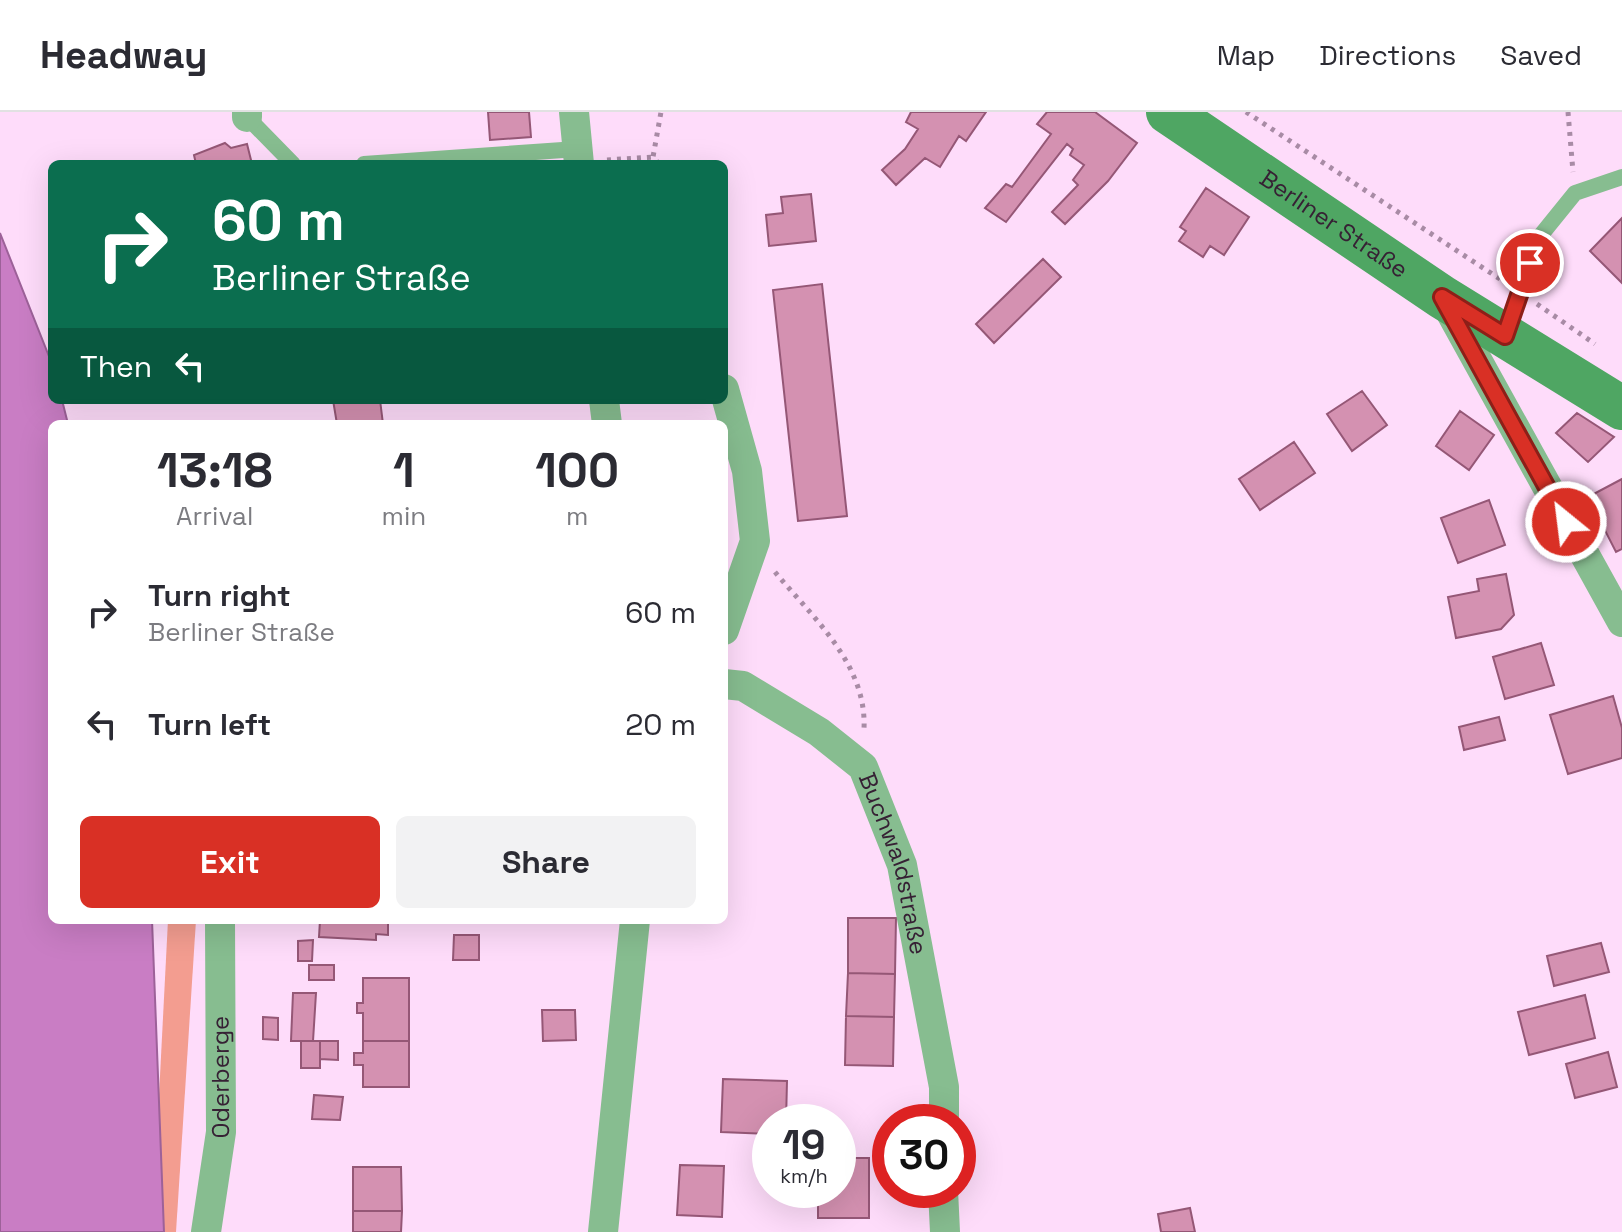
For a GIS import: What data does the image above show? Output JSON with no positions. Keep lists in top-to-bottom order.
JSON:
{
  "streets": {
    "main road": ["Berliner Straße"],
    "street": ["Buchwaldstraße", "Oderberge"]
  },
  "page": {
    "header": "Headway",
    "nav": ["Map", "Directions", "Saved"],
    "turn": ["60 m", "Berliner Straße"],
    "then": "Then",
    "eta": [
      "13:18",
      "Arrival",
      "1",
      "min",
      "100",
      "m"
    ],
    "list": [
      {
        "name": "Turn right",
        "note": "Berliner Straße",
        "value": "60 m"
      },
      {
        "name": "Turn left",
        "value": "20 m"
      }
    ],
    "buttons": ["Exit", "Share"],
    "speed": "19 km/h",
    "limit": "30"
  }
}
